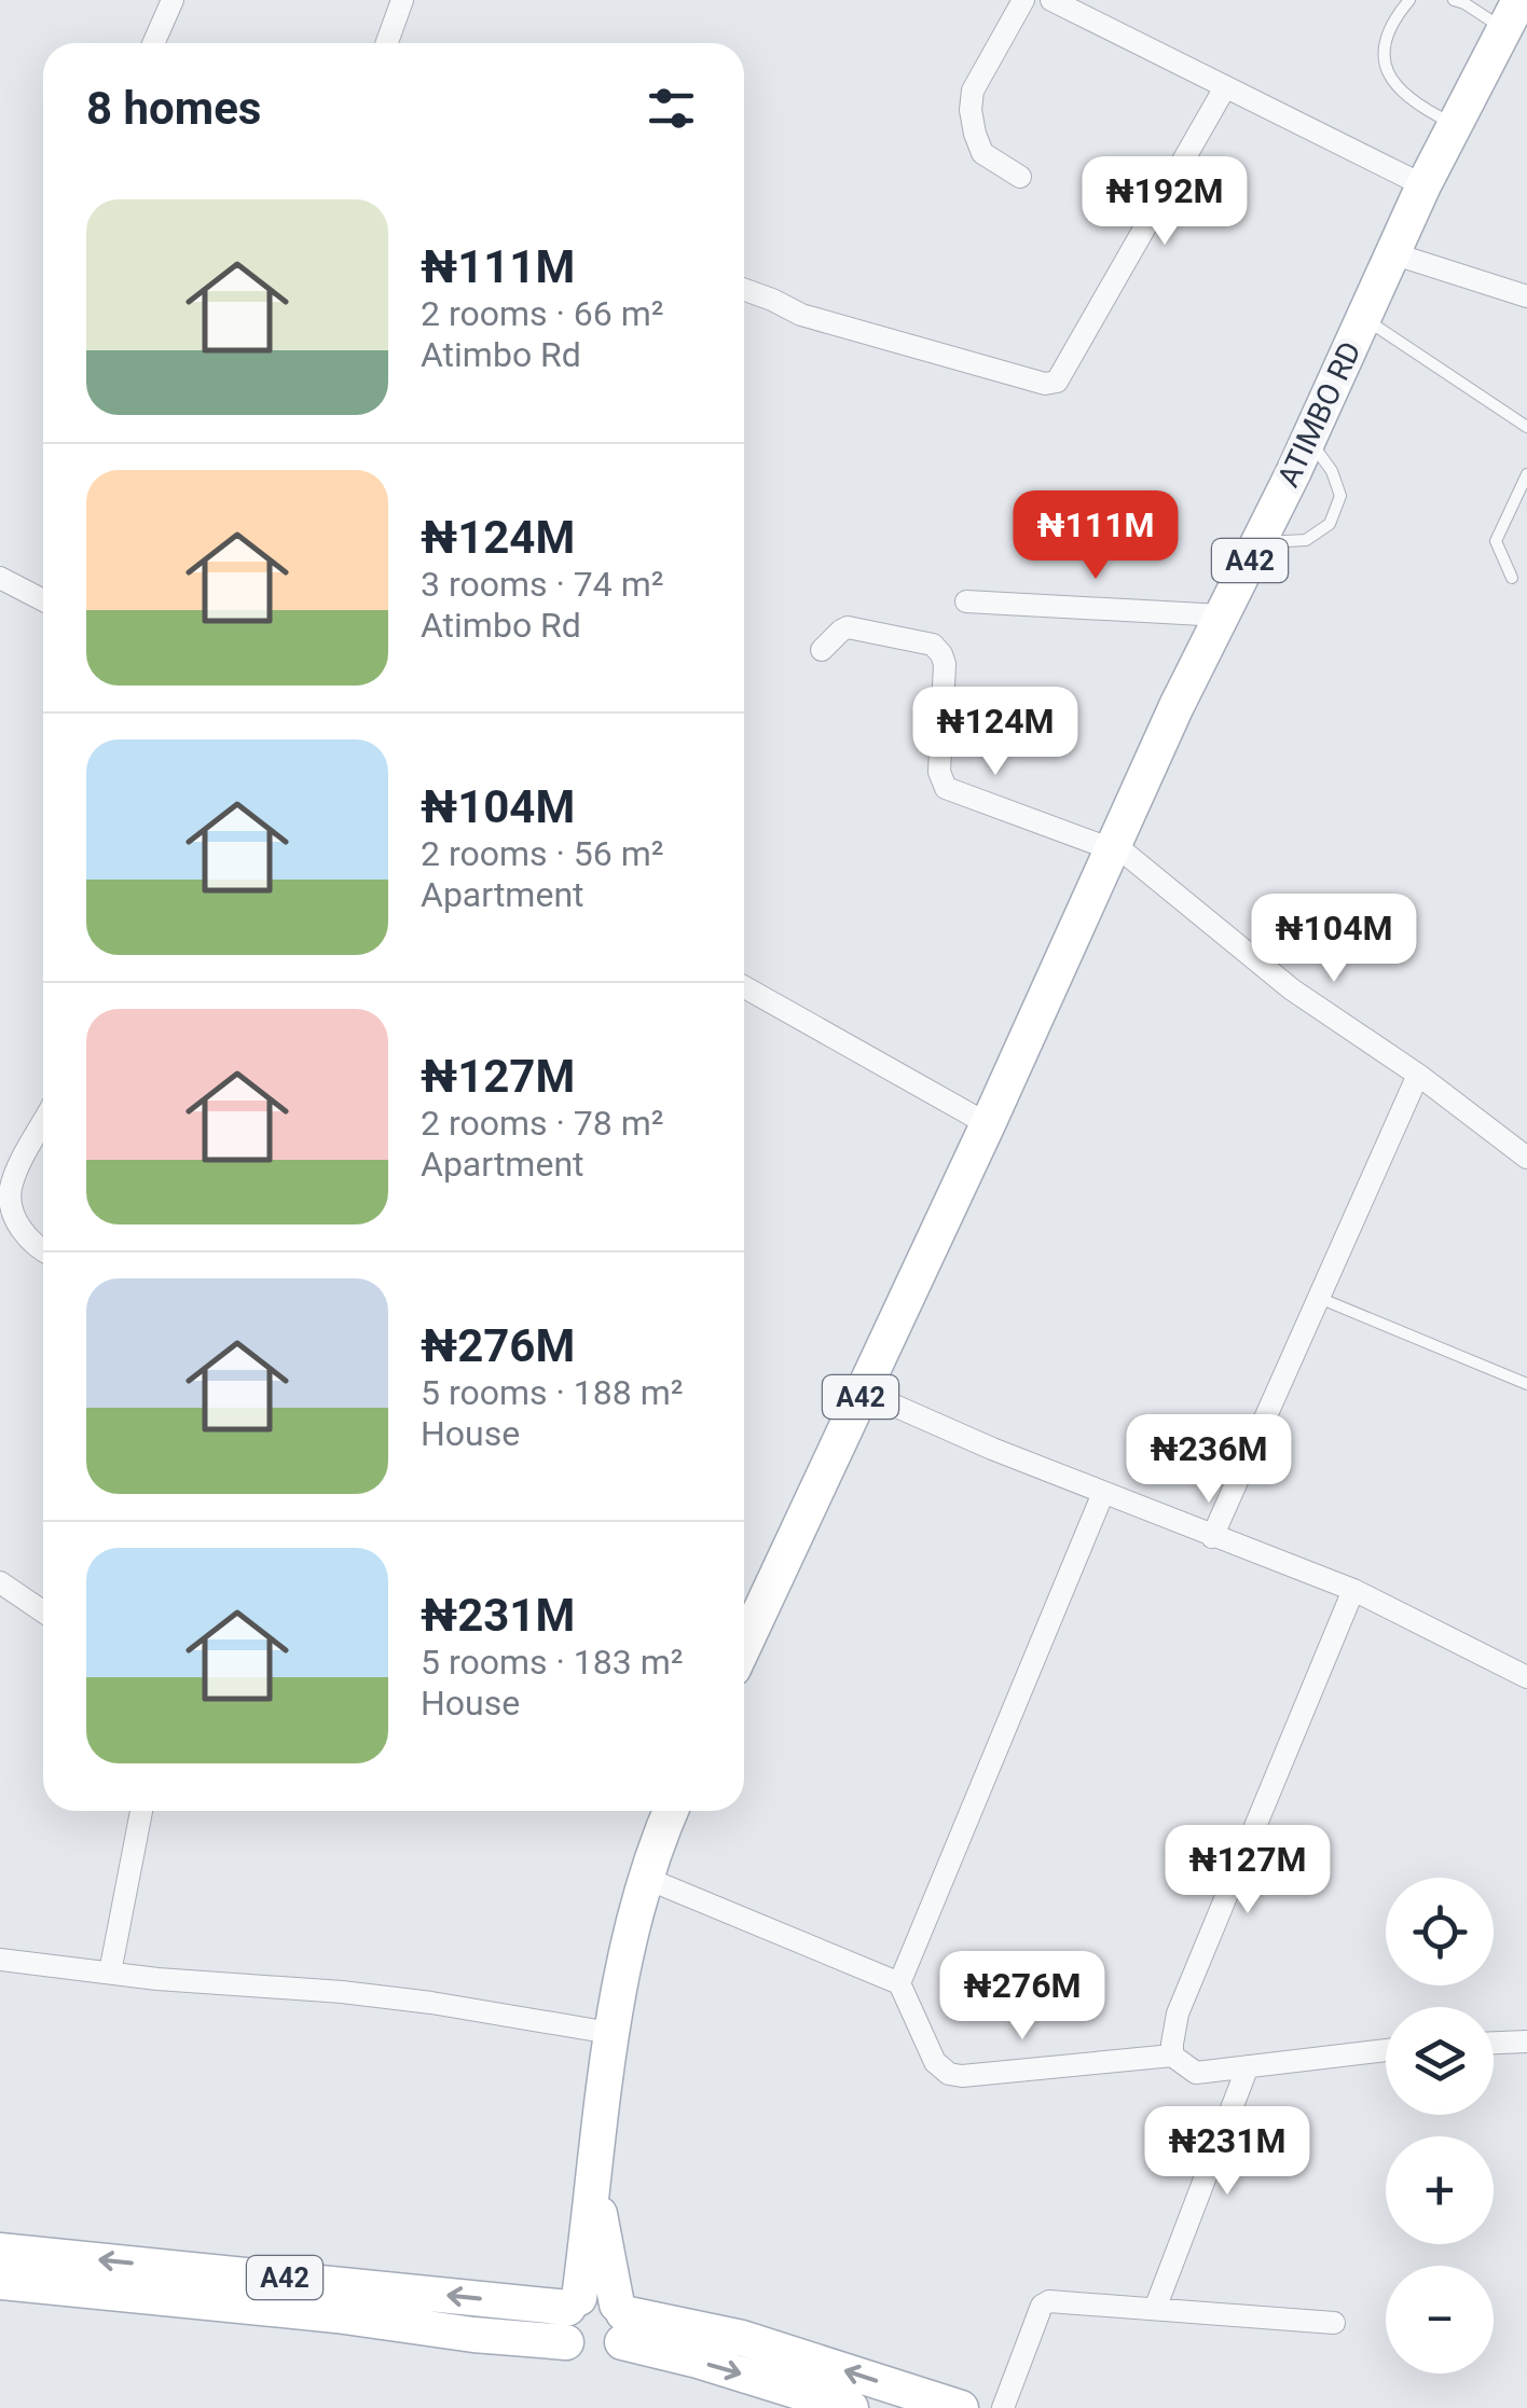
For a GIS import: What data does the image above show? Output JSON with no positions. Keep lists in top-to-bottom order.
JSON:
{
  "streets": {
    "main road": ["ATIMBO RD", "A42"]
  },
  "crossings": [
    ["ATIMBO RD", "A42"]
  ],
  "page": {
    "heading": "8 homes",
    "price": [
      "₦192M",
      "₦111M",
      "₦124M",
      "₦104M",
      "₦236M",
      "₦127M",
      "₦276M",
      "₦231M"
    ],
    "list": [
      {
        "name": "₦111M",
        "note": "2 rooms · 66 m² · Atimbo Rd"
      },
      {
        "name": "₦124M",
        "note": "3 rooms · 74 m² · Atimbo Rd"
      },
      {
        "name": "₦104M",
        "note": "2 rooms · 56 m² · Apartment"
      },
      {
        "name": "₦127M",
        "note": "2 rooms · 78 m² · Apartment"
      },
      {
        "name": "₦276M",
        "note": "5 rooms · 188 m² · House"
      },
      {
        "name": "₦231M",
        "note": "5 rooms · 183 m² · House"
      }
    ],
    "map_buttons": ["+", "−"]
  }
}
